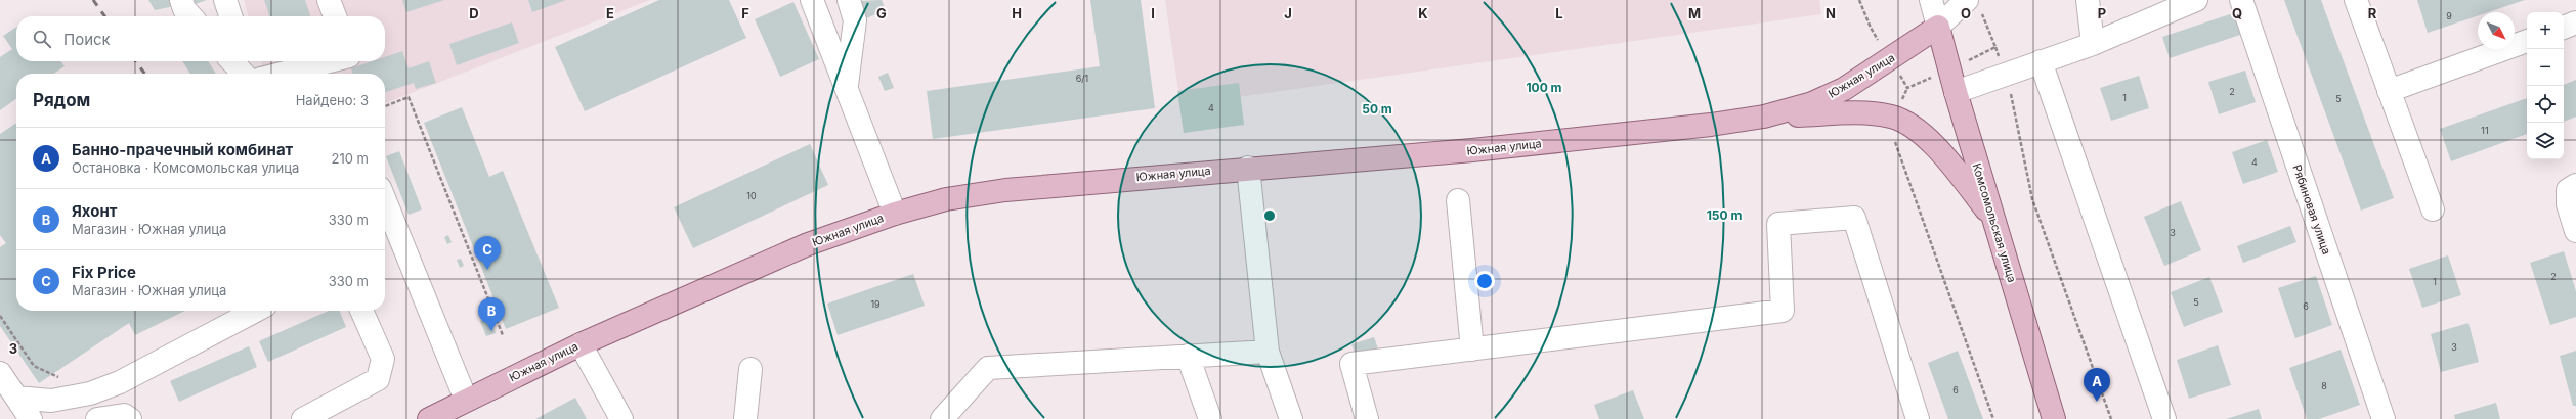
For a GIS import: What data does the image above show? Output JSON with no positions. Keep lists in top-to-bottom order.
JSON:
{
  "streets": {
    "main road": ["Южная улица", "Комсомольская улица"],
    "street": ["Рябиновая улица"]
  },
  "crossings": [
    ["Южная улица", "Комсомольская улица"]
  ],
  "house_numbers": [
    "9",
    "6/1",
    "2",
    "1",
    "5",
    "4",
    "11",
    "4",
    "10",
    "3",
    "2",
    "1",
    "5",
    "19",
    "6",
    "3",
    "8",
    "6"
  ],
  "north": "bottom right",
  "page": {
    "map_buttons": ["+", "−"],
    "search": "Поиск",
    "heading": ["Рядом", "Найдено: 3"],
    "list": [
      {
        "mark": "A",
        "name": "Банно-прачечный комбинат",
        "note": "Остановка · Комсомольская улица",
        "value": "210 m"
      },
      {
        "mark": "B",
        "name": "Яхонт",
        "note": "Магазин · Южная улица",
        "value": "330 m"
      },
      {
        "mark": "C",
        "name": "Fix Price",
        "note": "Магазин · Южная улица",
        "value": "330 m"
      }
    ],
    "pins": ["C", "B", "A"]
  },
  "grid": {
    "columns": [
      "D",
      "E",
      "F",
      "G",
      "H",
      "I",
      "J",
      "K",
      "L",
      "M",
      "N",
      "O",
      "P",
      "Q",
      "R"
    ],
    "rows": ["3"]
  },
  "rings": ["100 m", "50 m", "150 m"]
}
